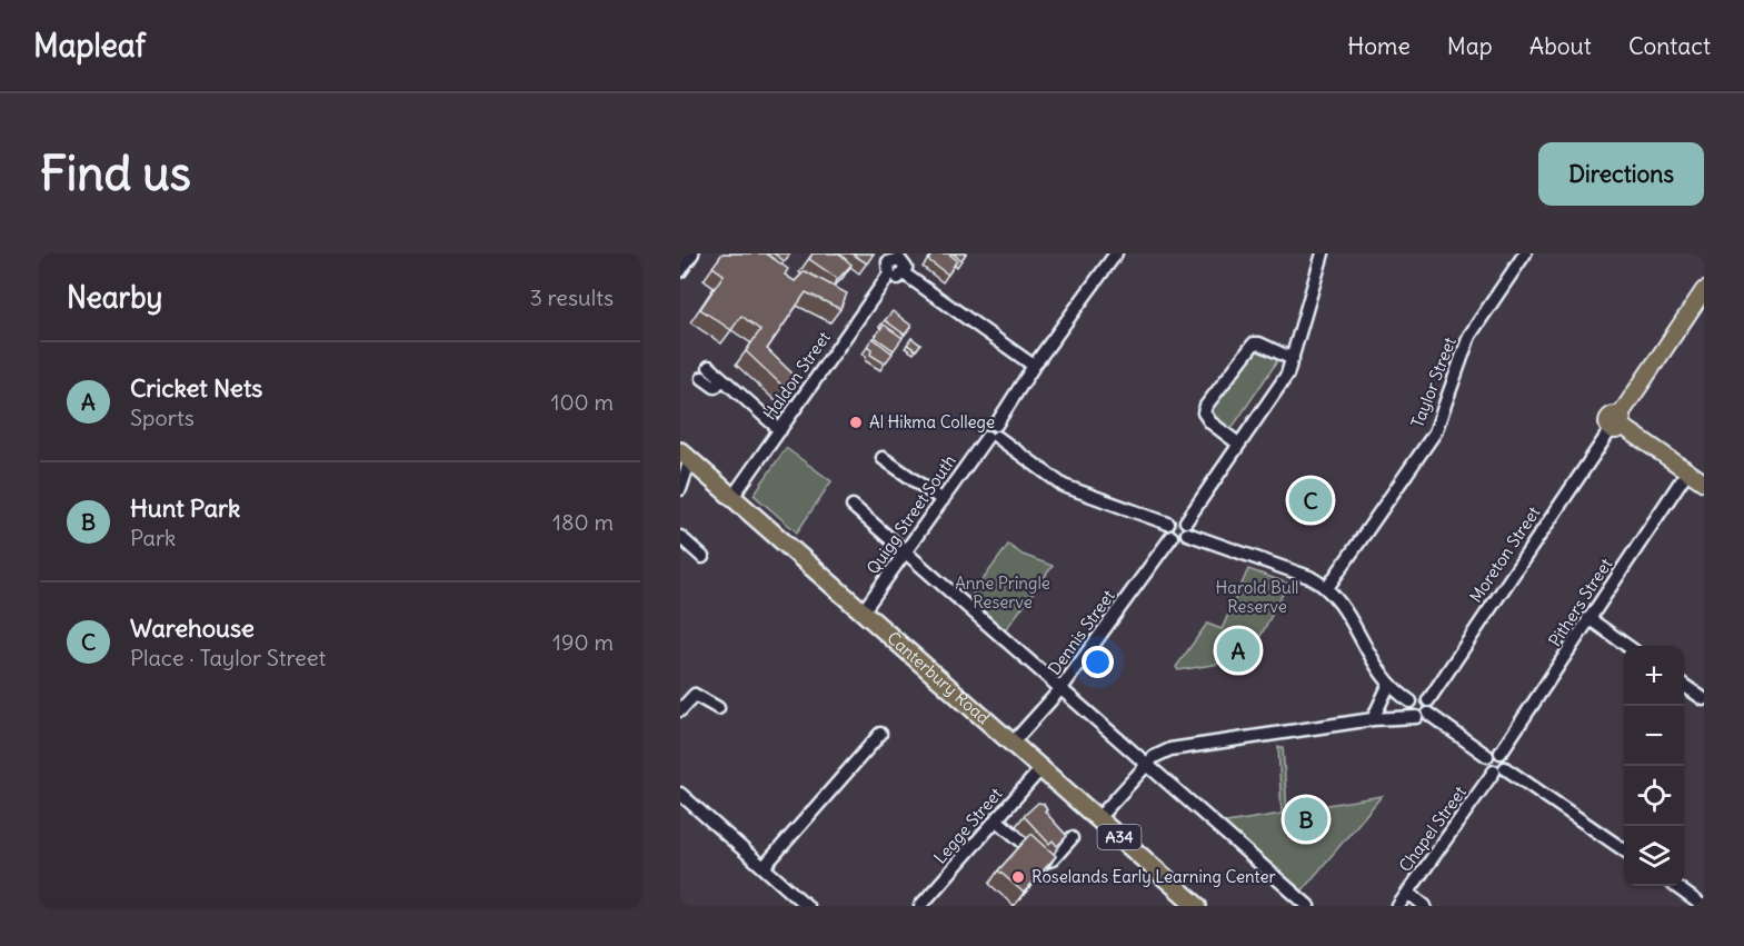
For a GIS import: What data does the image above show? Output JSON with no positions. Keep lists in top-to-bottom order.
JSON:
{
  "streets": {
    "highway": ["Canterbury Road", "A34"],
    "main road": ["Moreton Street"],
    "street": [
      "Haldon Street",
      "Taylor Street",
      "Quigg Street South",
      "Pithers Street",
      "Dennis Street",
      "Legge Street",
      "Chapel Street"
    ]
  },
  "crossings": [
    ["Haldon Street", "Canterbury Road"],
    ["Quigg Street South", "Canterbury Road"],
    ["Pithers Street", "Chapel Street"],
    ["Dennis Street", "Canterbury Road"],
    ["Canterbury Road", "Legge Street"]
  ],
  "parks": ["Anne Pringle Reserve", "Harold Bull Reserve"],
  "places": ["Al Hikma College", "Roselands Early Learning Center"],
  "page": {
    "header": "Mapleaf",
    "nav": [
      "Home",
      "Map",
      "About",
      "Contact"
    ],
    "buttons": "Directions",
    "title": "Find us",
    "heading": ["Nearby", "3 results"],
    "list": [
      {
        "mark": "A",
        "name": "Cricket Nets",
        "note": "Sports",
        "value": "100 m"
      },
      {
        "mark": "B",
        "name": "Hunt Park",
        "note": "Park",
        "value": "180 m"
      },
      {
        "mark": "C",
        "name": "Warehouse",
        "note": "Place · Taylor Street",
        "value": "190 m"
      }
    ],
    "pins": ["C", "A", "B"],
    "map_buttons": ["+", "−"]
  }
}
